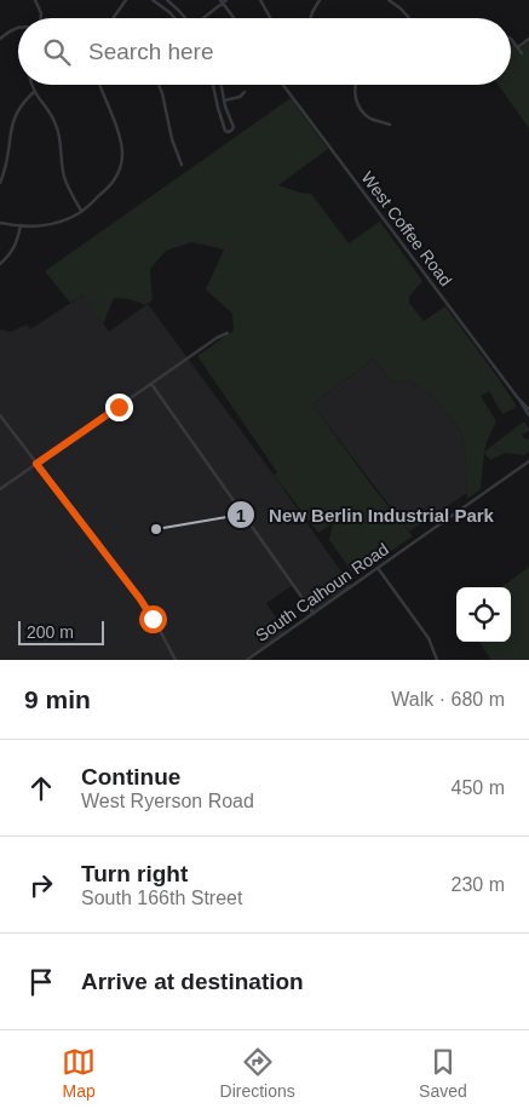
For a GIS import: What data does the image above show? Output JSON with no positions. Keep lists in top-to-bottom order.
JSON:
{
  "streets": {
    "street": ["West Coffee Road", "South Calhoun Road"]
  },
  "places": ["New Berlin Industrial Park"],
  "scale_bar": "200 m",
  "page": {
    "search": "Search here",
    "scale": "200 m",
    "heading": ["9 min", "Walk · 680 m"],
    "list": [
      ["Continue", "West Ryerson Road", "450 m"],
      ["Turn right", "South 166th Street", "230 m"],
      "Arrive at destination"
    ],
    "nav": ["Map", "Directions", "Saved"]
  }
}
